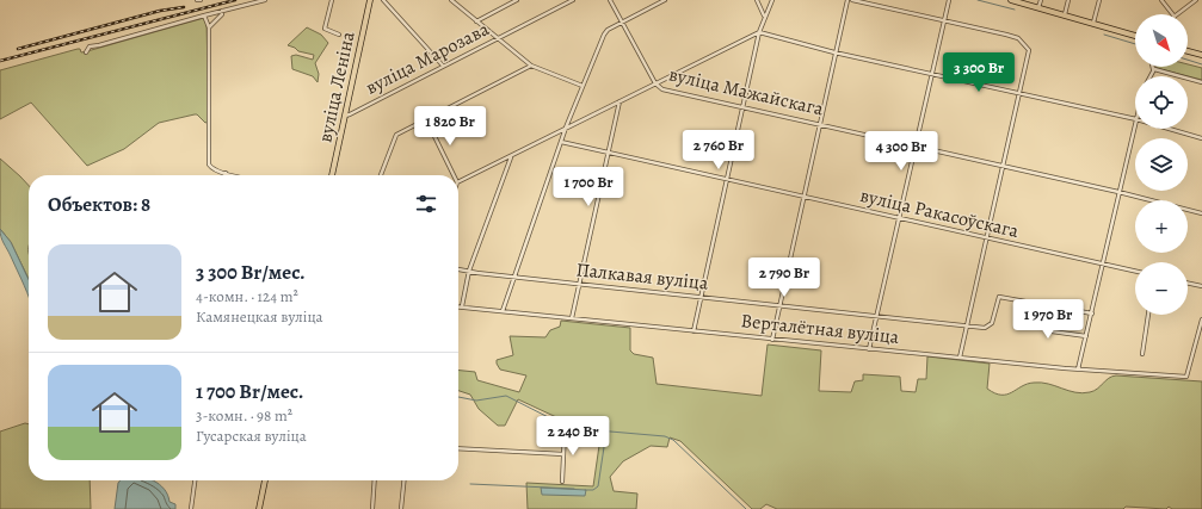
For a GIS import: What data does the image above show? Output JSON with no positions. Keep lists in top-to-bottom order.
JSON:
{
  "streets": {
    "main road": ["вуліца Леніна"],
    "street": [
      "вуліца Марозава",
      "вуліца Мажайскага",
      "вуліца Ракасоўскага",
      "Палкавая вуліца",
      "Верталётная вуліца"
    ]
  },
  "crossings": [
    ["вуліца Марозава", "вуліца Леніна"]
  ],
  "north": "bottom right",
  "page": {
    "map_buttons": ["+", "−"],
    "price": [
      "3 300 Br",
      "1 820 Br",
      "2 760 Br",
      "4 300 Br",
      "1 700 Br",
      "2 790 Br",
      "1 970 Br",
      "2 240 Br"
    ],
    "heading": "Объектов: 8",
    "list": [
      {
        "name": "3 300 Br/мес.",
        "note": "4-комн. · 124 m² · Камянецкая вуліца"
      },
      {
        "name": "1 700 Br/мес.",
        "note": "3-комн. · 98 m² · Гусарская вуліца"
      }
    ]
  }
}
